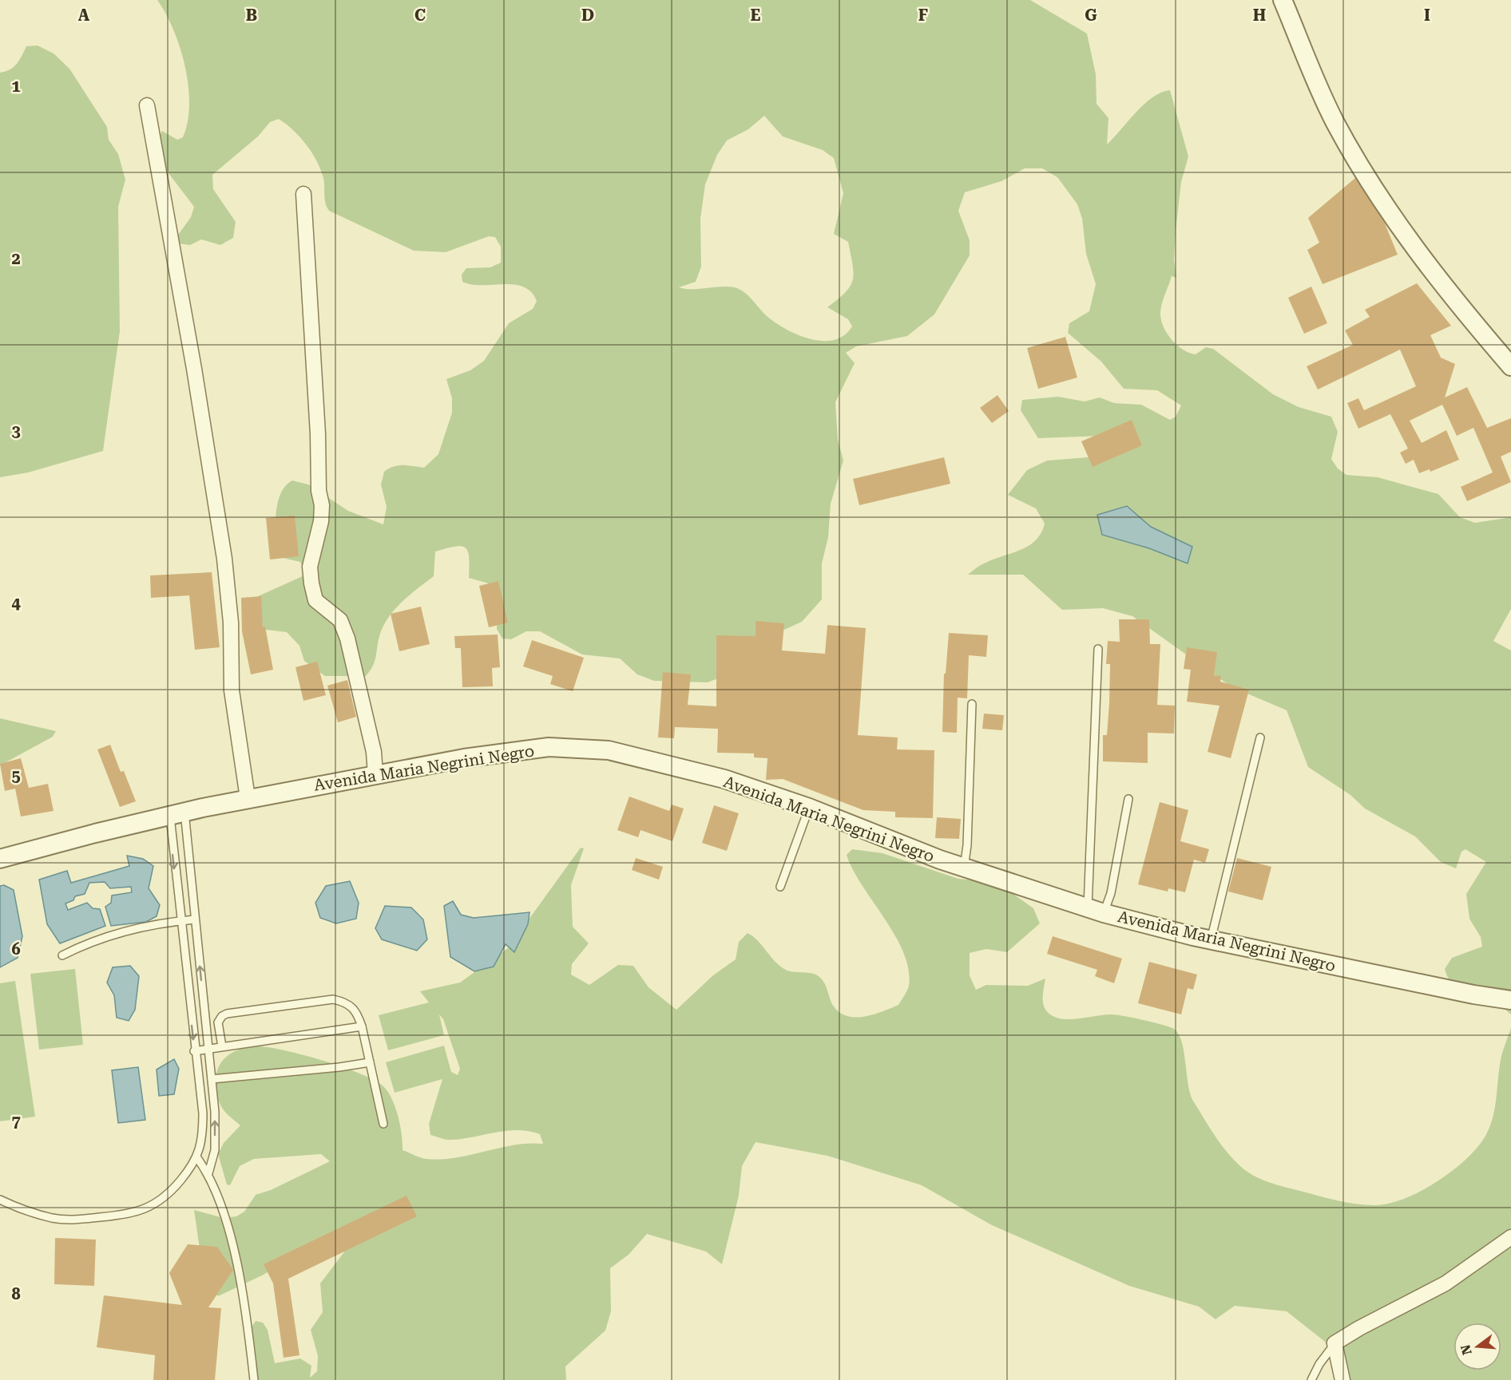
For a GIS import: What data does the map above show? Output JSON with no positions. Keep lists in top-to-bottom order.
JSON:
{
  "streets": {
    "street": ["Avenida Maria Negrini Negro"]
  },
  "north": "left",
  "grid": {
    "columns": [
      "A",
      "B",
      "C",
      "D",
      "E",
      "F",
      "G",
      "H",
      "I"
    ],
    "rows": [
      "1",
      "2",
      "3",
      "4",
      "5",
      "6",
      "7",
      "8"
    ]
  }
}
